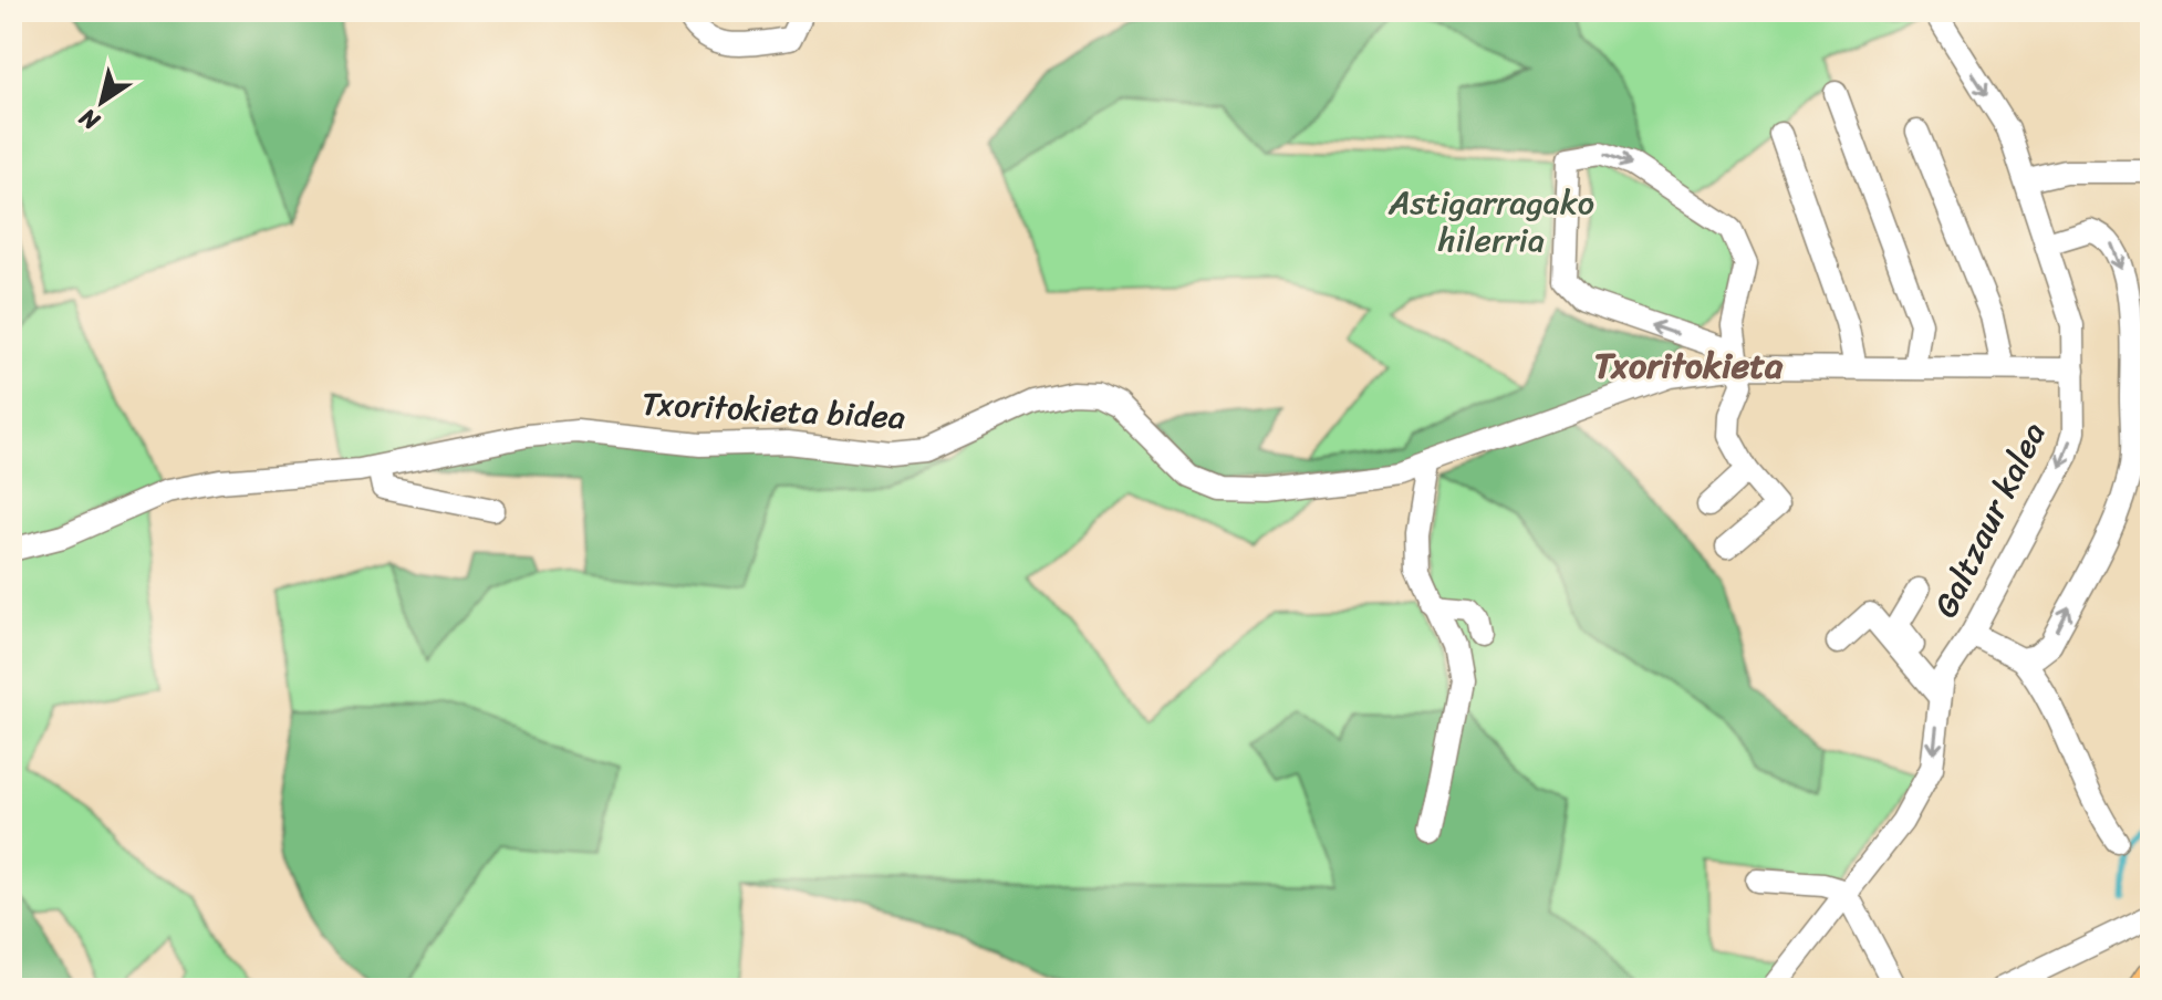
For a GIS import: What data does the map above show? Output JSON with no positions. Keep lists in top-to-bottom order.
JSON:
{
  "streets": {
    "street": ["Txoritokieta bidea", "Galtzaur kalea"]
  },
  "crossings": [
    ["Txoritokieta bidea", "Galtzaur kalea"]
  ],
  "one_way": ["Galtzaur kalea"],
  "districts": ["Txoritokieta"],
  "parks": ["Astigarragako hilerria"],
  "north": "bottom left"
}
